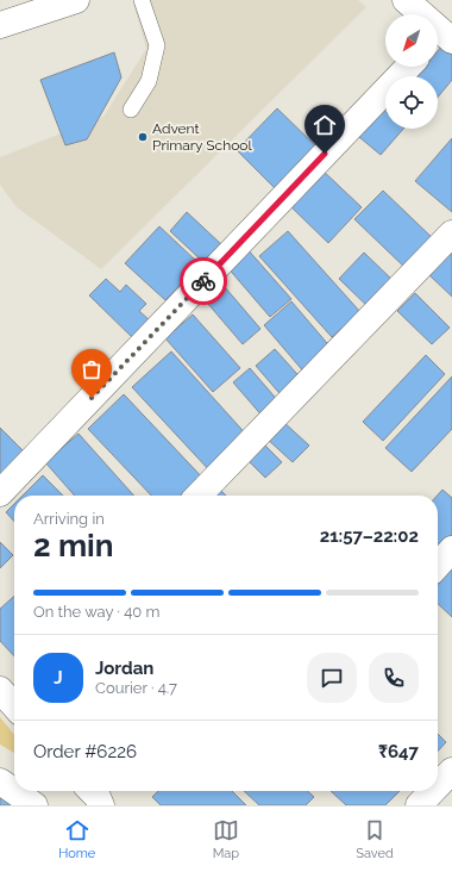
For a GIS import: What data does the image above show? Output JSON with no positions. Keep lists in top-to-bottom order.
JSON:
{
  "places": ["Advent Primary School"],
  "north": "bottom left",
  "page": {
    "heading": ["2 min", "Arriving in", "21:57–22:02"],
    "panel": [
      "Jordan",
      "Courier · 4.7",
      "Order #6226",
      "₹647"
    ],
    "bar": "On the way · 40 m",
    "round": "J",
    "tabs": ["Home", "Map", "Saved"]
  }
}
